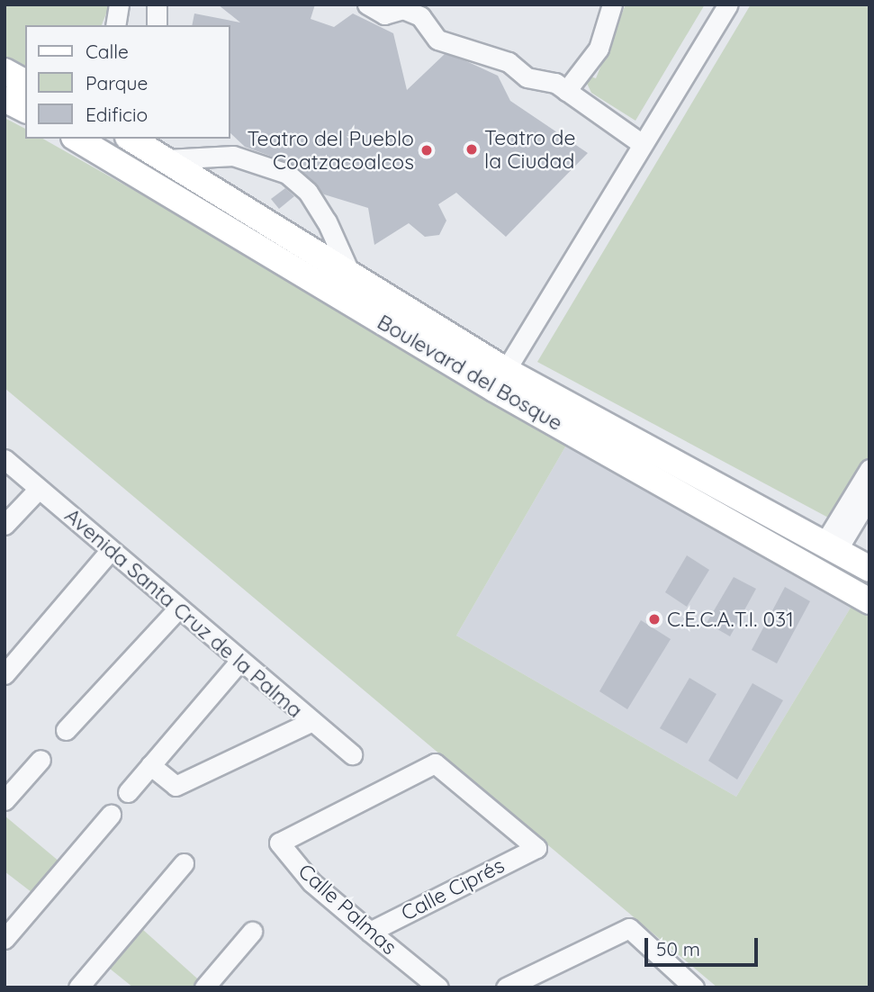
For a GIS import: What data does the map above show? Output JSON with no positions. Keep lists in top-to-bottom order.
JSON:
{
  "streets": {
    "main road": ["Boulevard del Bosque"],
    "street": ["Avenida Santa Cruz de la Palma", "Calle Ciprés", "Calle Palmas"]
  },
  "crossings": [
    ["Calle Ciprés", "Calle Palmas"]
  ],
  "places": ["Teatro de la Ciudad", "Teatro del Pueblo Coatzacoalcos", "C.E.C.A.T.I. 031"],
  "legend": ["Calle", "Parque", "Edificio"],
  "scale_bar": "50 m"
}
